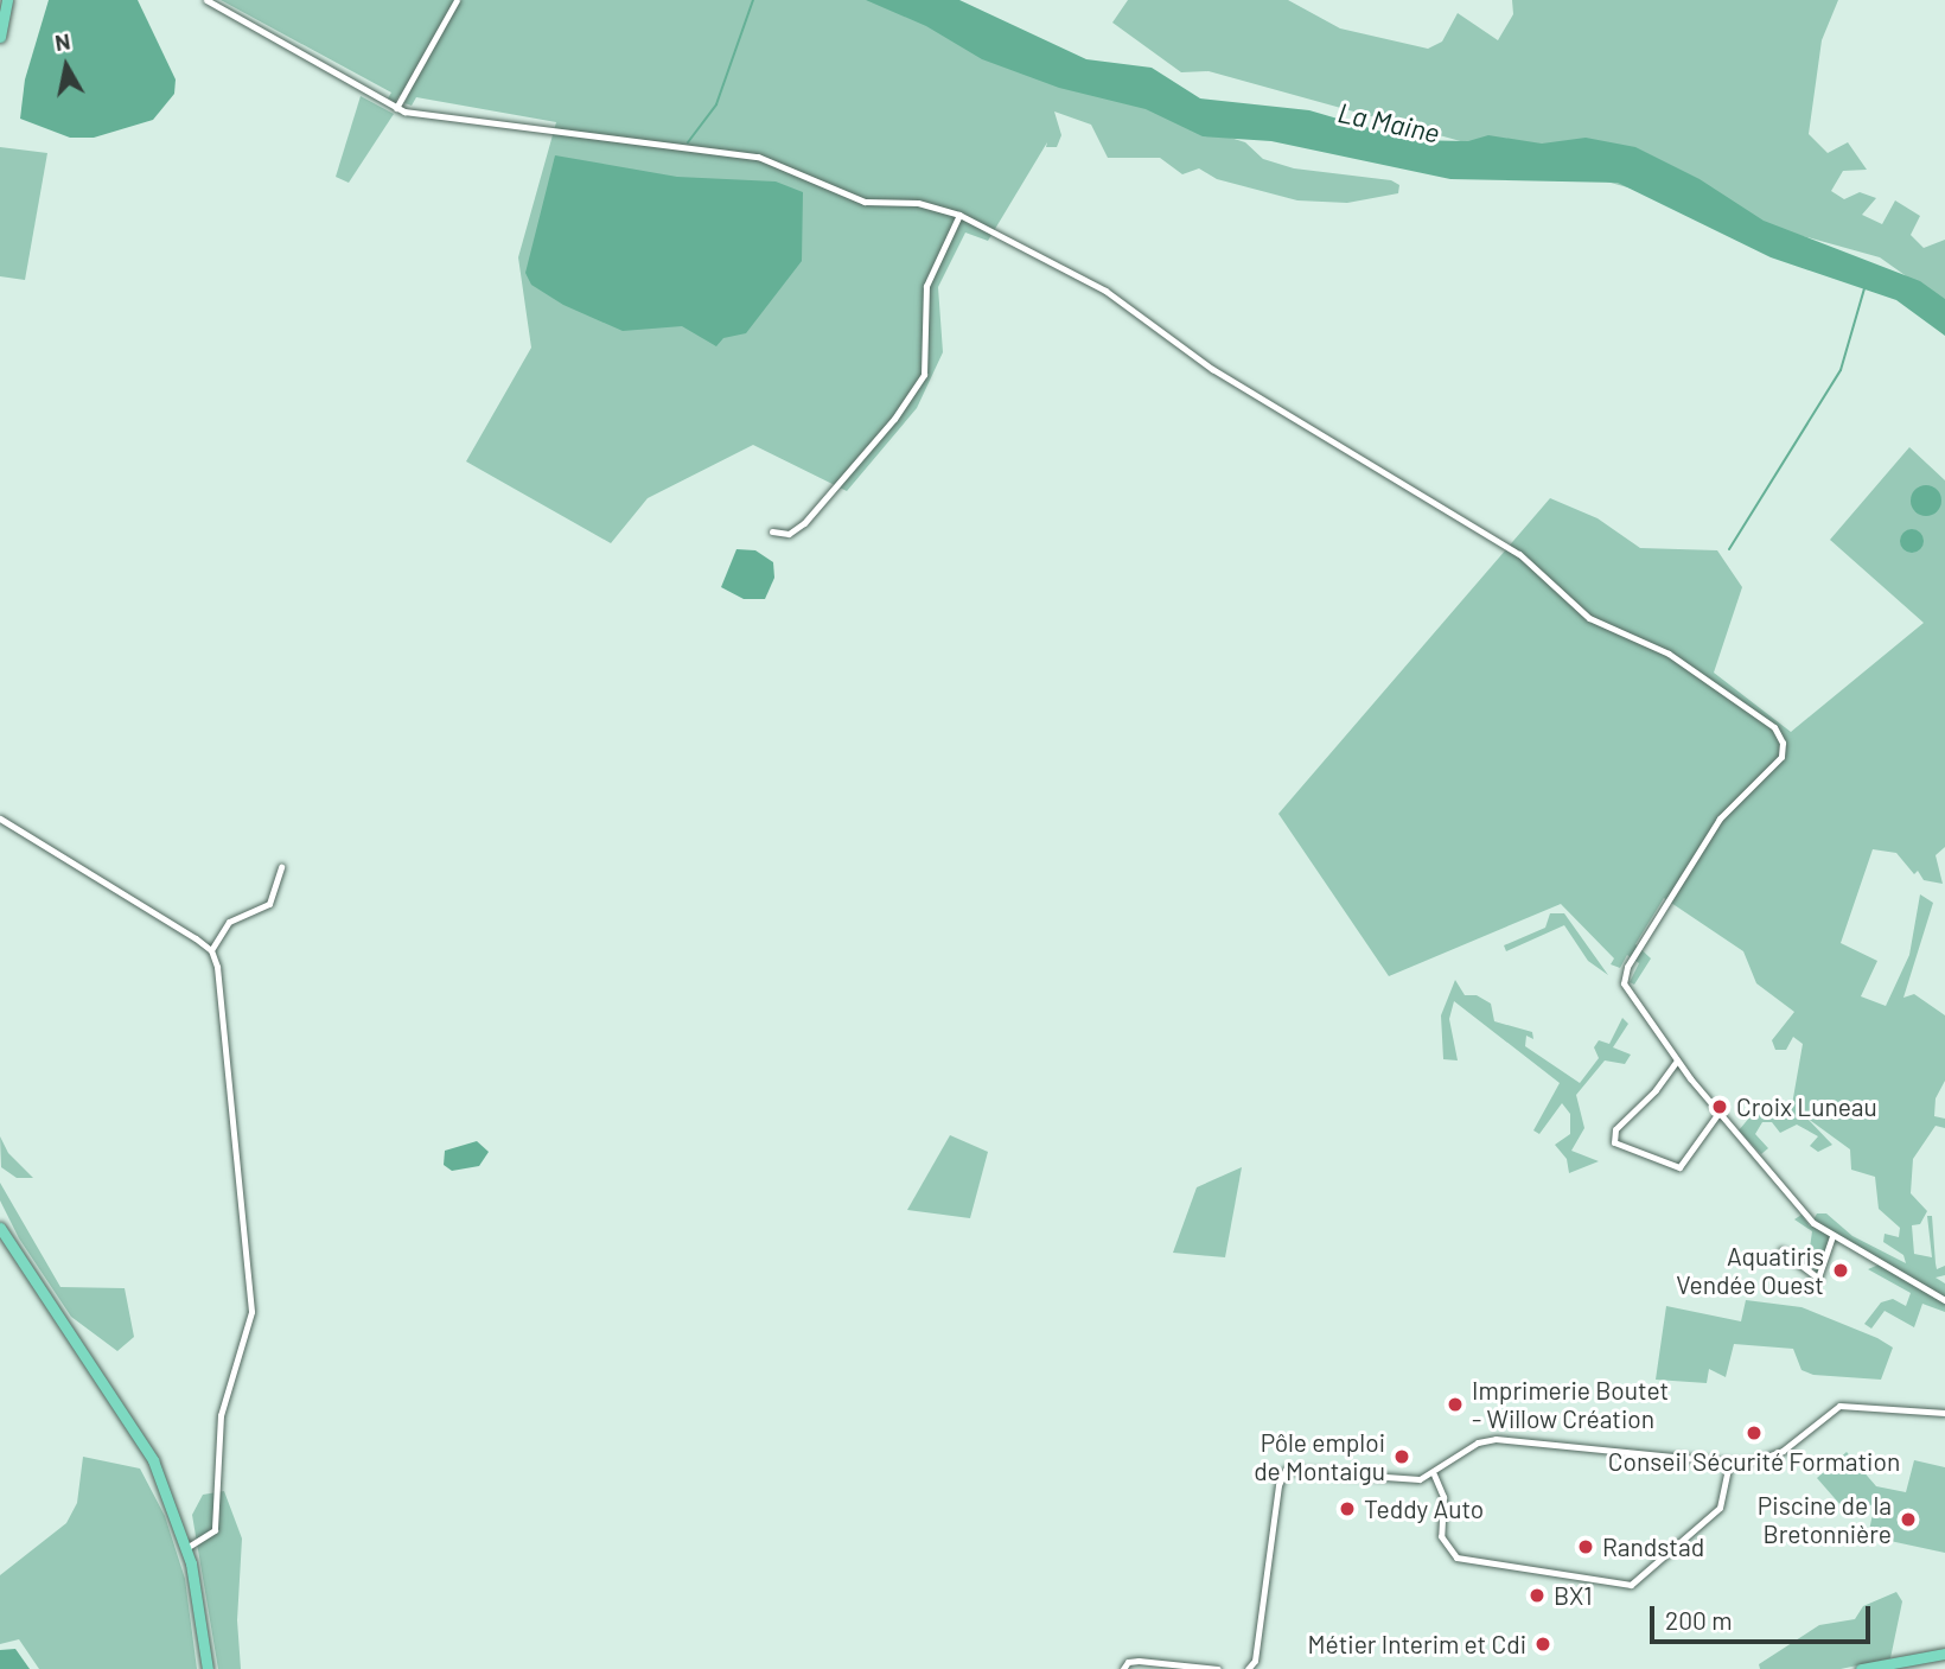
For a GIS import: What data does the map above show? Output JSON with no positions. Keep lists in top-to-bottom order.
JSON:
{
  "water": ["La Maine"],
  "places": [
    "Croix Luneau",
    "Aquatiris Vendée Ouest",
    "Imprimerie Boutet - Willow Création",
    "Conseil Sécurité Formation",
    "Pôle emploi de Montaigu",
    "Teddy Auto",
    "Piscine de la Bretonnière",
    "Randstad",
    "BX1",
    "Métier Interim et Cdi"
  ],
  "scale_bar": "200 m",
  "north": "top"
}
